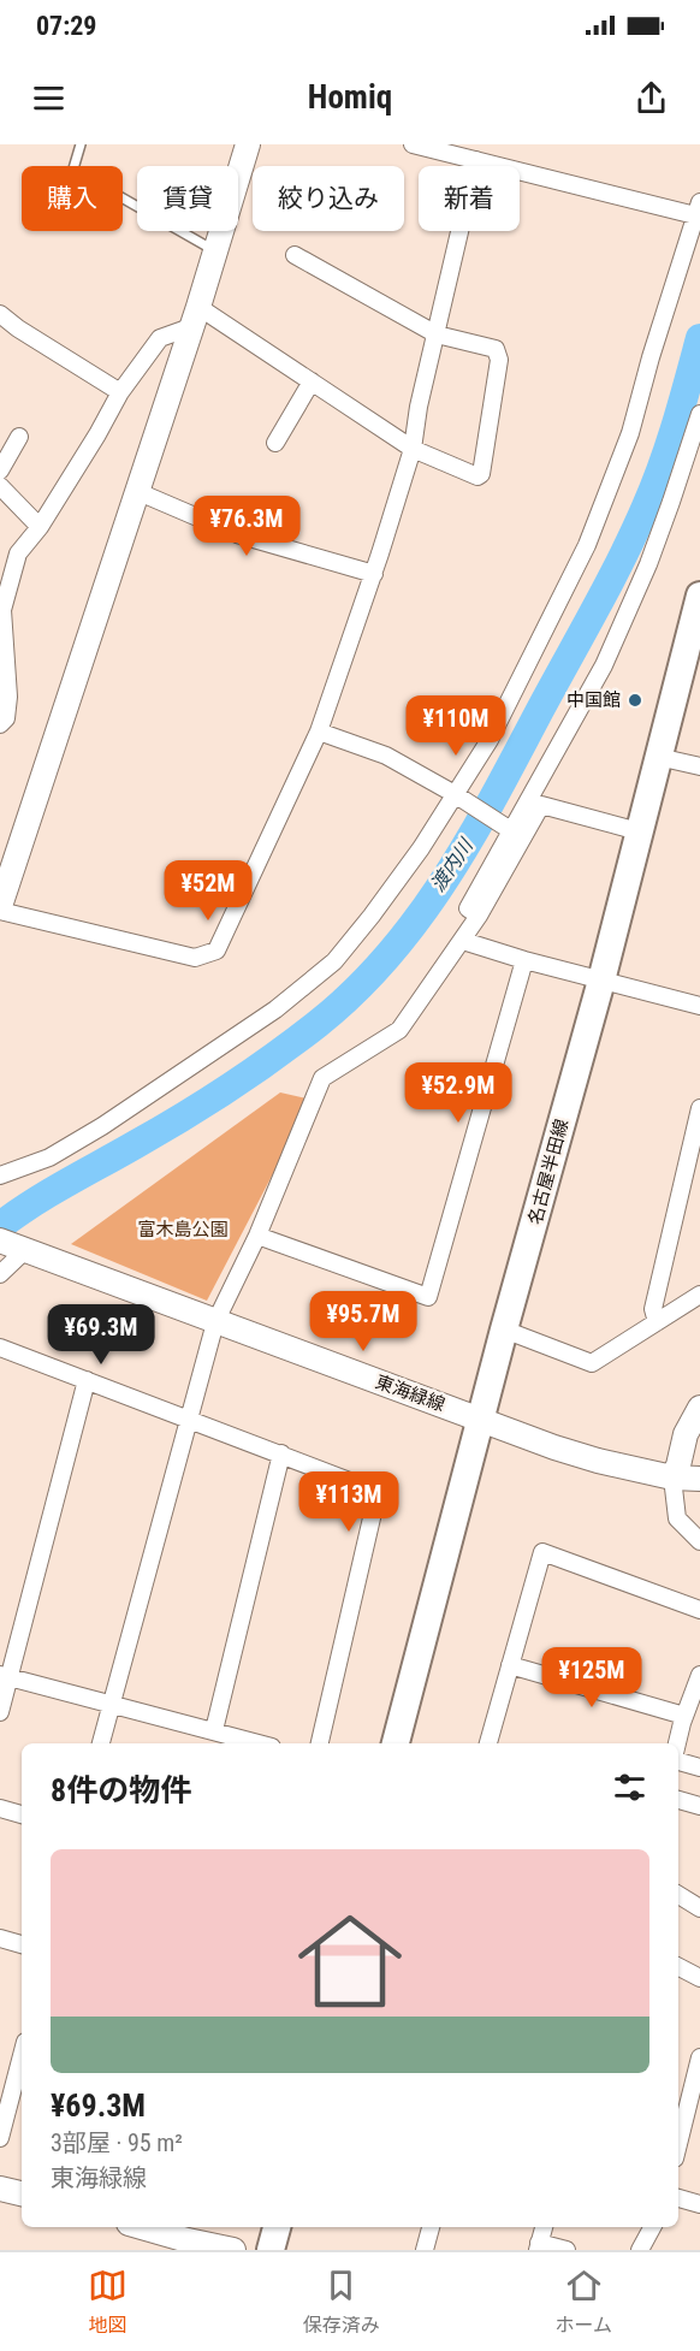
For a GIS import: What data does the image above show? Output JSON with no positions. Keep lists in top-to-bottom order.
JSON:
{
  "streets": {
    "main road": ["名古屋半田線"],
    "street": ["東海緑線"]
  },
  "crossings": [
    ["名古屋半田線", "東海緑線"]
  ],
  "water": ["渡内川"],
  "parks": ["富木島公園"],
  "places": ["中国館"],
  "page": {
    "status": "07:29",
    "header": "Homiq",
    "chip": [
      "購入",
      "賃貸",
      "絞り込み",
      "新着"
    ],
    "price": [
      "¥76.3M",
      "¥110M",
      "¥52M",
      "¥52.9M",
      "¥95.7M",
      "¥69.3M",
      "¥113M",
      "¥125M"
    ],
    "heading": "8件の物件",
    "list": [
      {
        "name": "¥69.3M",
        "note": "3部屋 · 95 m² · 東海緑線"
      }
    ],
    "tabs": ["地図", "保存済み", "ホーム"]
  }
}
